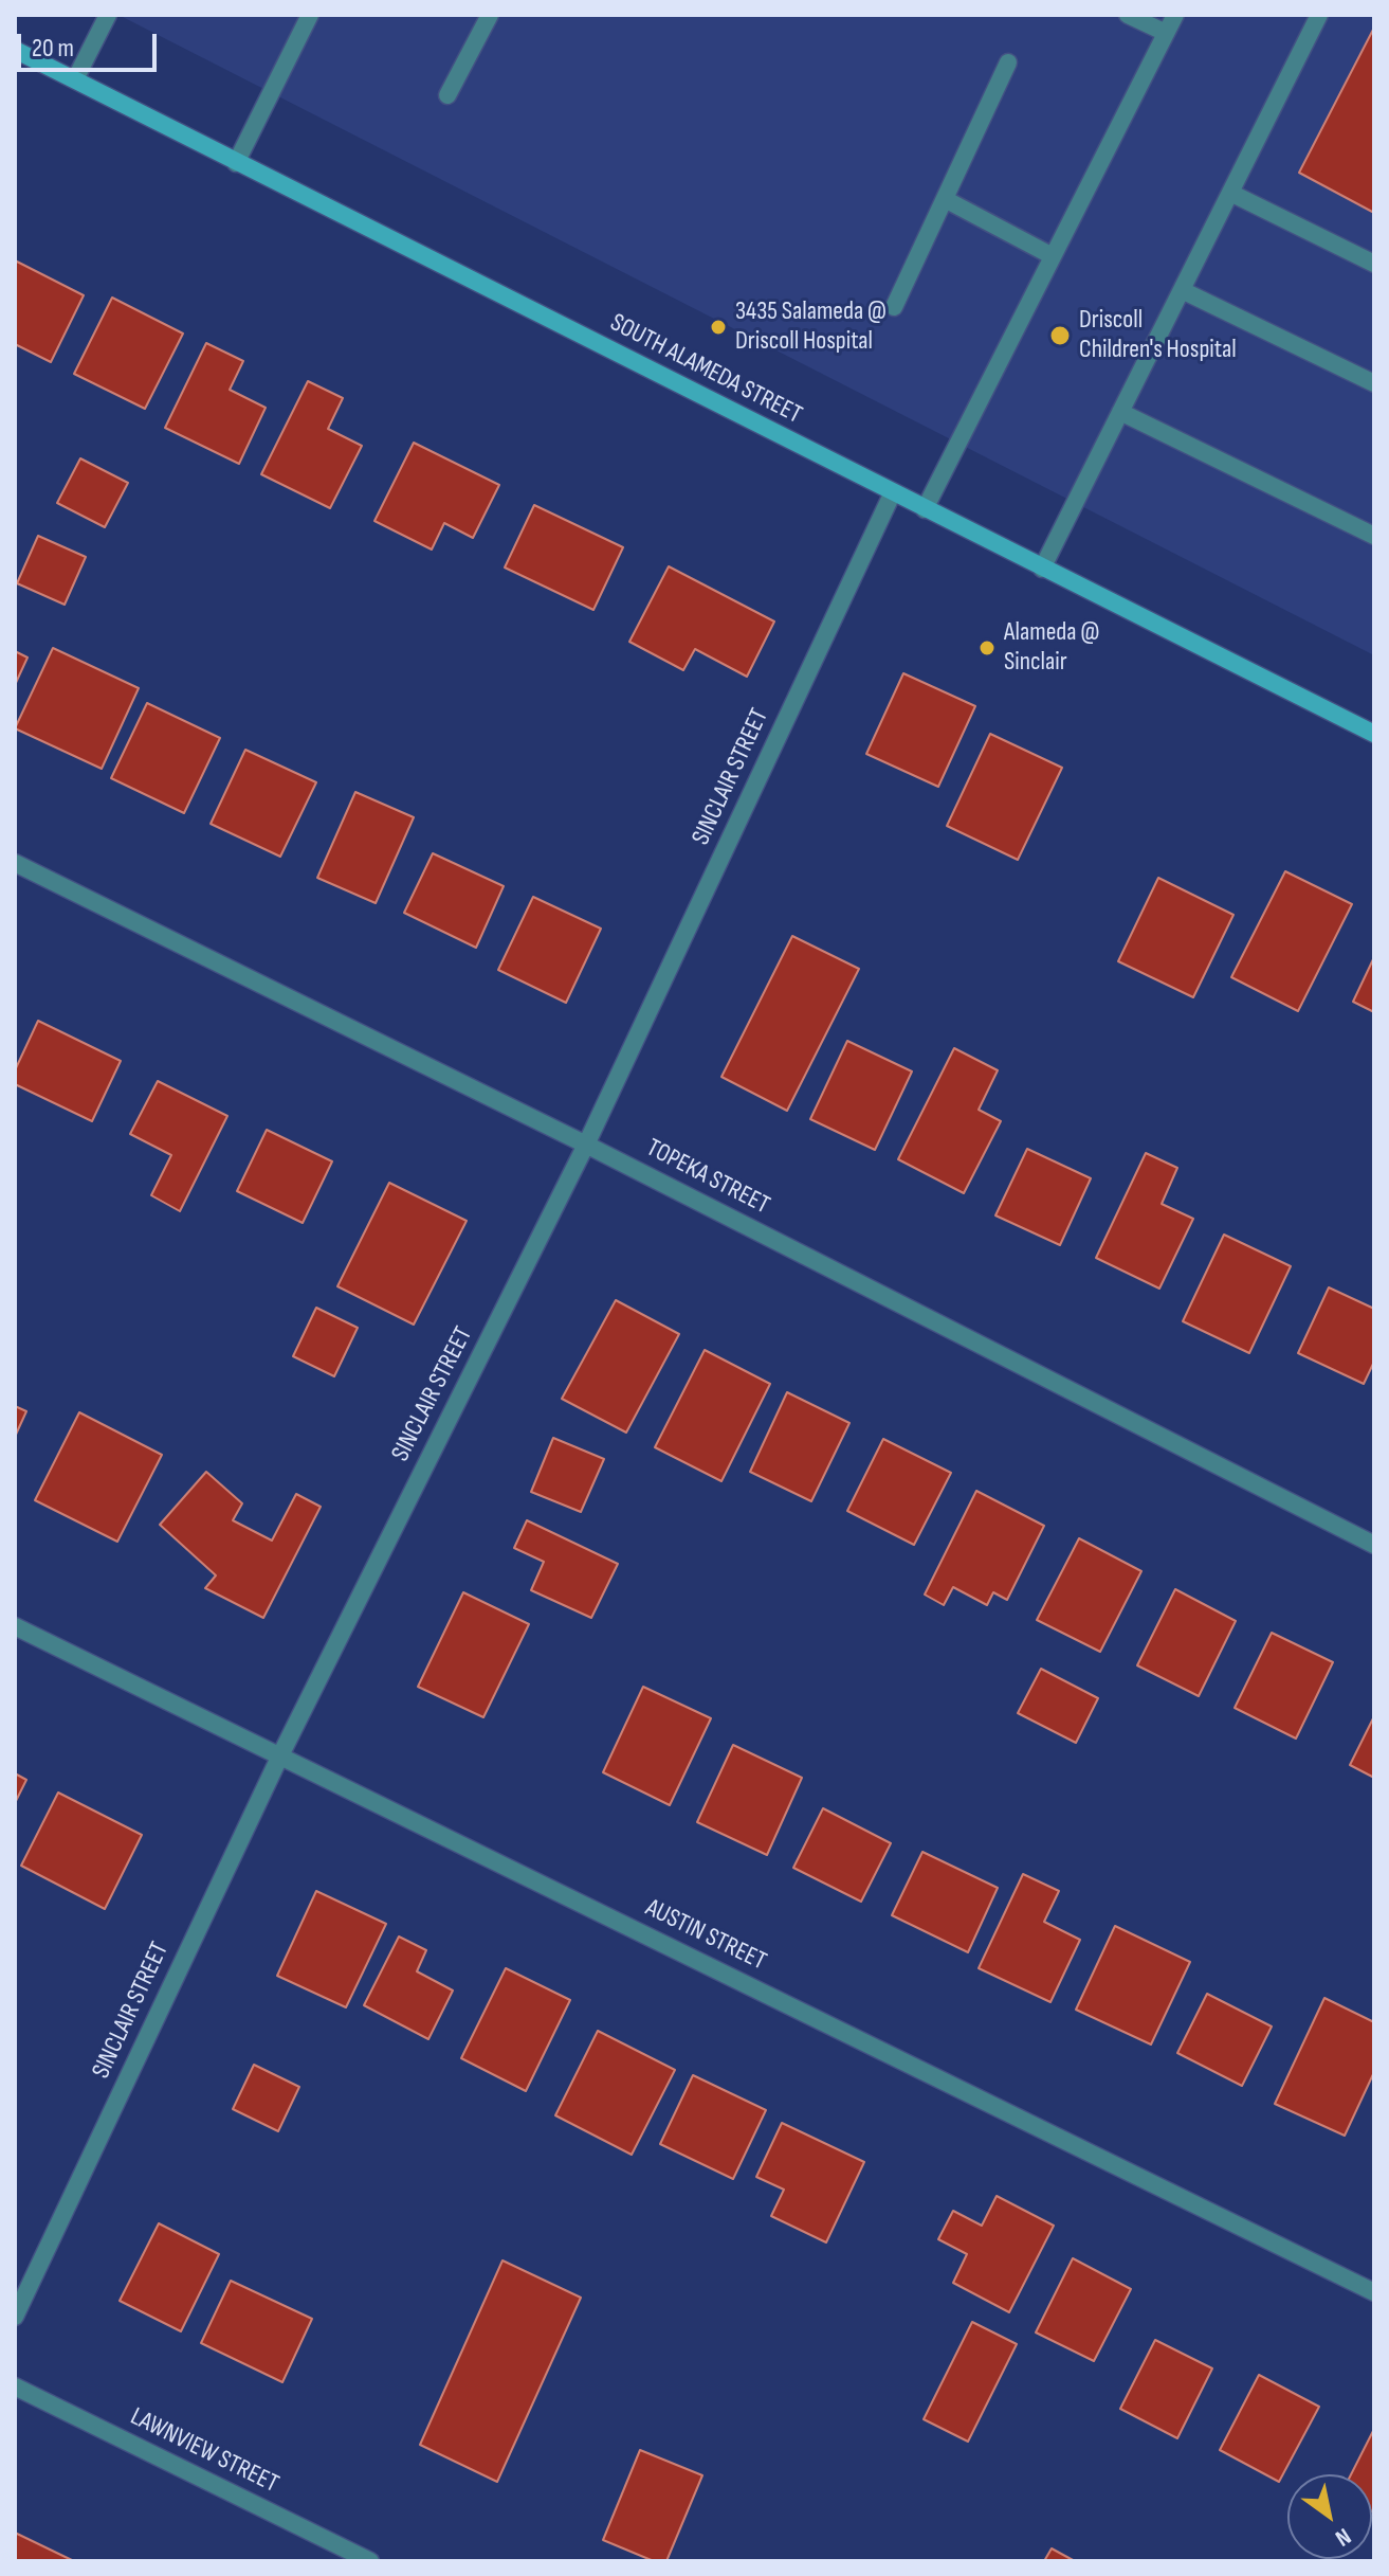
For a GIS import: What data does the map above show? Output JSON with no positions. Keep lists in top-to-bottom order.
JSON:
{
  "streets": {
    "main road": ["SOUTH ALAMEDA STREET"],
    "street": [
      "SINCLAIR STREET",
      "TOPEKA STREET",
      "AUSTIN STREET",
      "LAWNVIEW STREET"
    ]
  },
  "crossings": [
    ["SOUTH ALAMEDA STREET", "SINCLAIR STREET"],
    ["SINCLAIR STREET", "TOPEKA STREET"],
    ["SINCLAIR STREET", "AUSTIN STREET"]
  ],
  "places": ["3435 Salameda @ Driscoll Hospital", "Driscoll Children's Hospital", "Alameda @ Sinclair"],
  "scale_bar": "20 m",
  "north": "bottom right"
}
